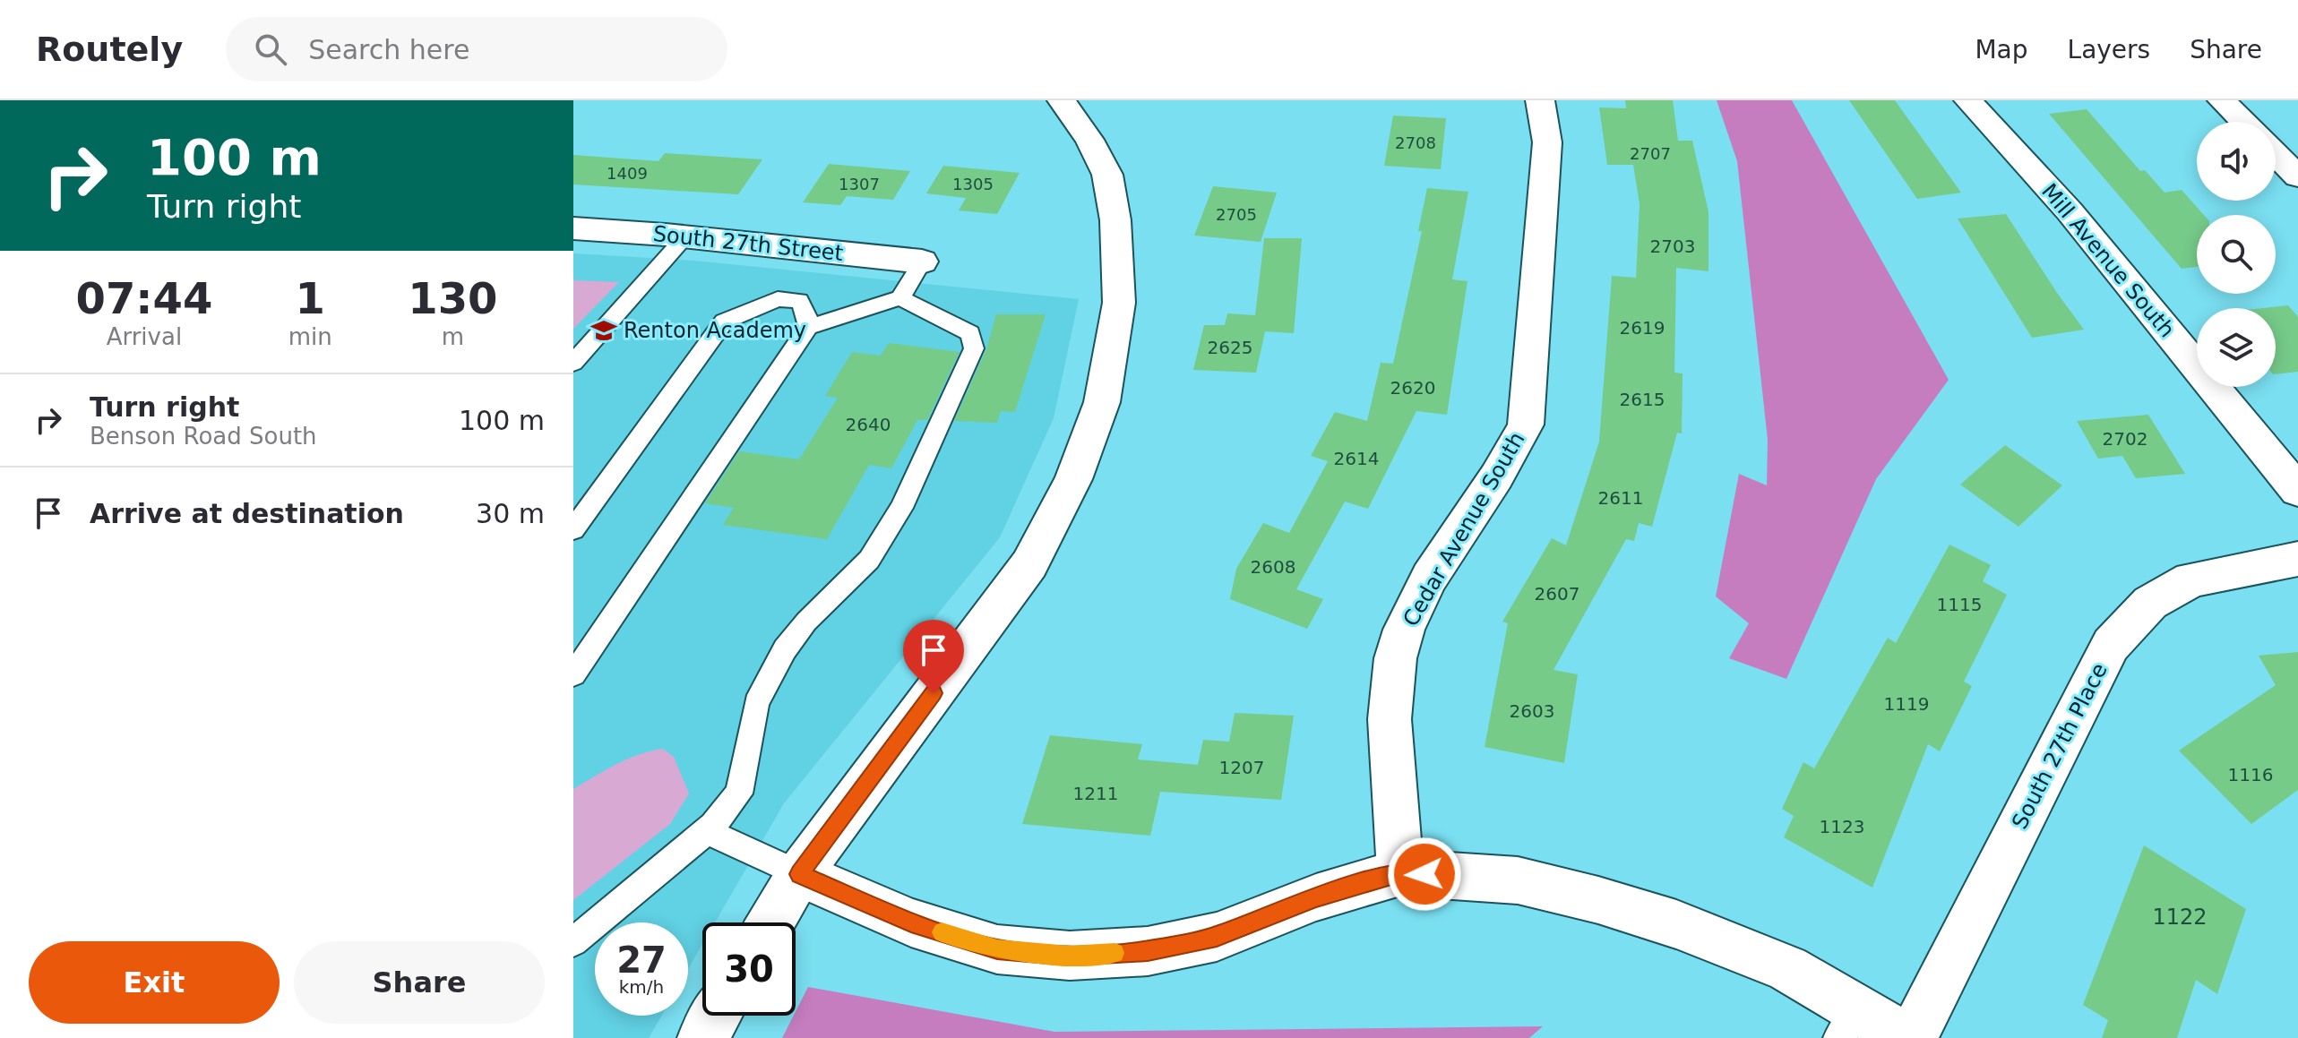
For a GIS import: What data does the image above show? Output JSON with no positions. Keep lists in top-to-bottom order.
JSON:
{
  "streets": {
    "street": [
      "South 27th Street",
      "Mill Avenue South",
      "Cedar Avenue South",
      "South 27th Place"
    ]
  },
  "places": {
    "school or university": ["Renton Academy"]
  },
  "house_numbers": [
    "2708",
    "2707",
    "1409",
    "1307",
    "1305",
    "2705",
    "2703",
    "2619",
    "2625",
    "2620",
    "2615",
    "2640",
    "2702",
    "2614",
    "2611",
    "2608",
    "2607",
    "1115",
    "1119",
    "2603",
    "1207",
    "1116",
    "1211",
    "1123",
    "1122"
  ],
  "page": {
    "header": "Routely",
    "search": "Search here",
    "nav": ["Map", "Layers", "Share"],
    "turn": ["100 m", "Turn right"],
    "eta": [
      "07:44",
      "Arrival",
      "1",
      "min",
      "130",
      "m"
    ],
    "list": [
      {
        "name": "Turn right",
        "note": "Benson Road South",
        "value": "100 m"
      },
      {
        "name": "Arrive at destination",
        "value": "30 m"
      }
    ],
    "speed": "27 km/h",
    "limit": "30",
    "buttons": ["Exit", "Share"]
  }
}
